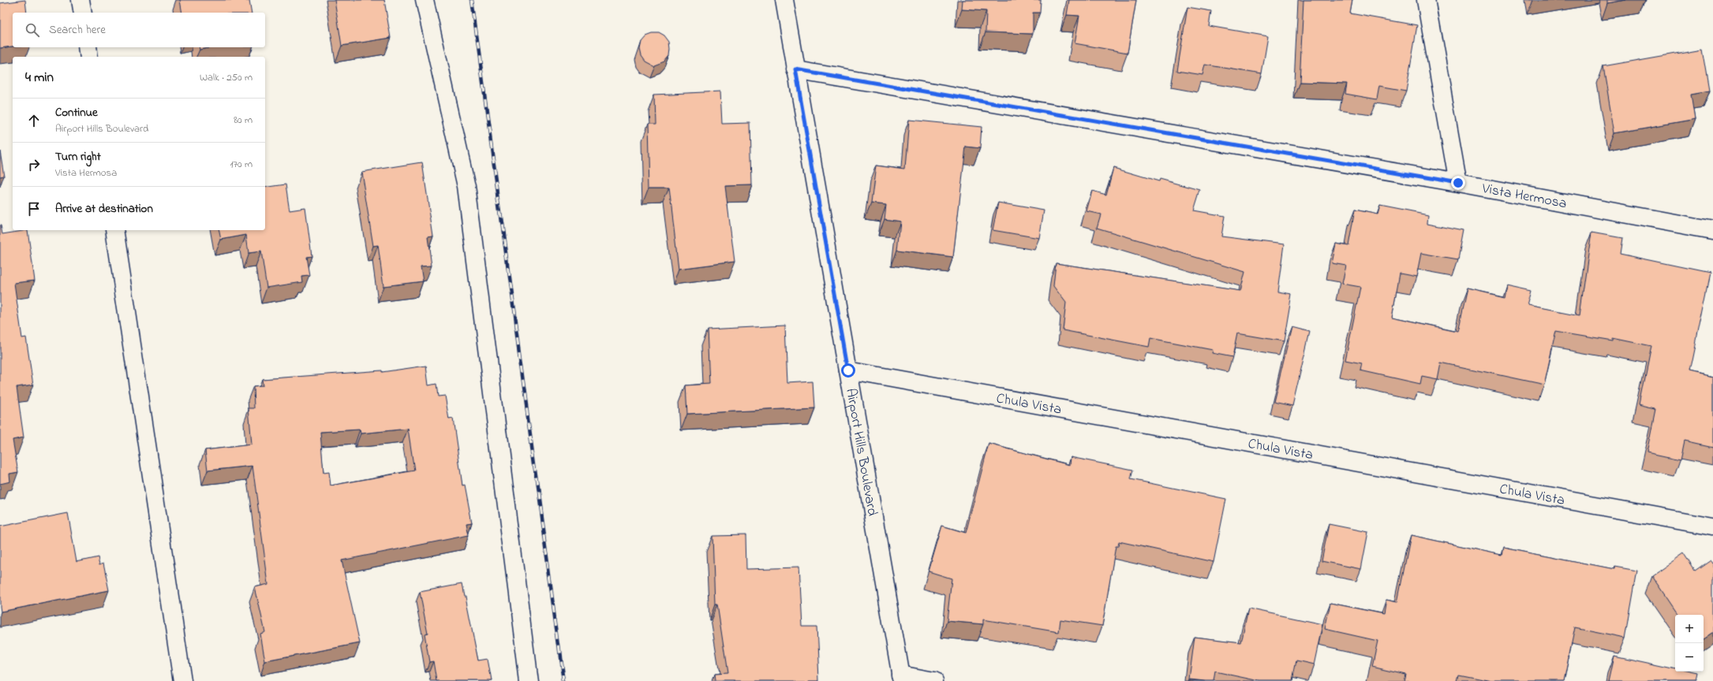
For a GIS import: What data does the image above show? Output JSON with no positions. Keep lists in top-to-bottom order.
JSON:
{
  "streets": {
    "street": ["Vista Hermosa", "Chula Vista", "Airport Hills Boulevard"]
  },
  "crossings": [
    ["Vista Hermosa", "Airport Hills Boulevard"],
    ["Chula Vista", "Airport Hills Boulevard"]
  ],
  "page": {
    "search": "Search here",
    "heading": ["4 min", "Walk · 250 m"],
    "list": [
      ["Continue", "Airport Hills Boulevard", "80 m"],
      ["Turn right", "Vista Hermosa", "170 m"],
      "Arrive at destination"
    ],
    "map_buttons": ["+", "−"]
  }
}
